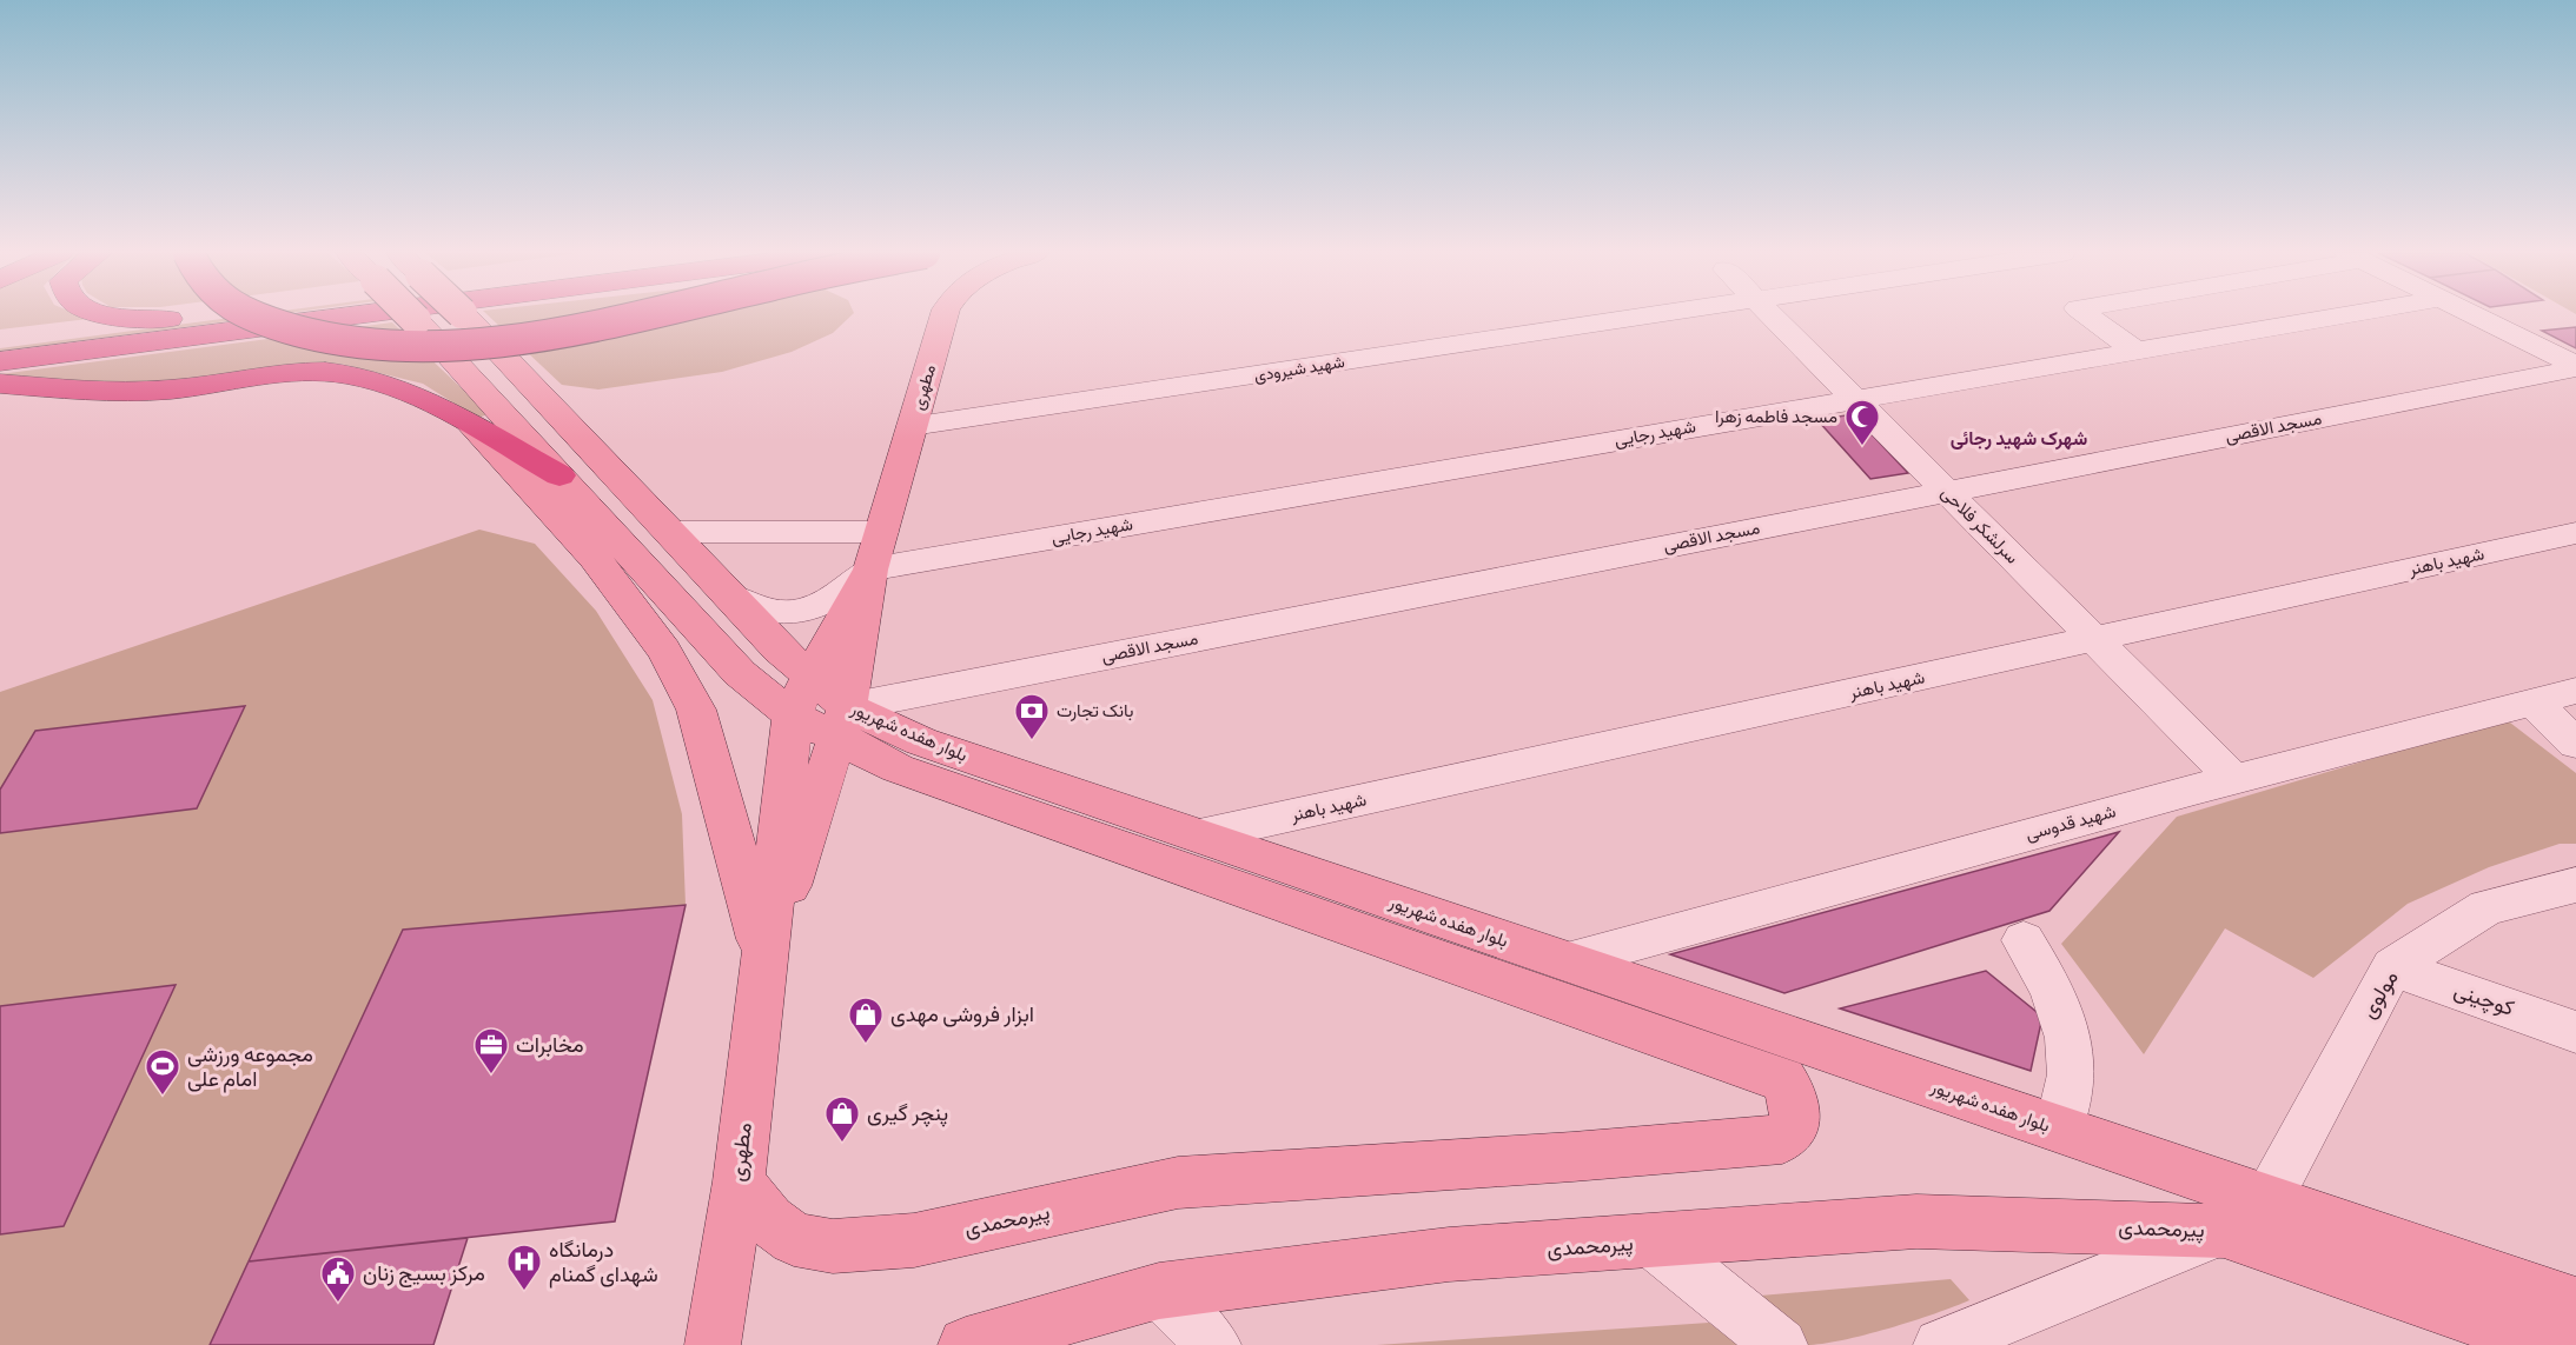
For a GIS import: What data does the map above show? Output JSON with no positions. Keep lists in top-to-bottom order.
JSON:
{
  "streets": {
    "main road": ["مطهری", "بلوار هفده شهریور", "پیرمحمدی"],
    "street": [
      "شهید شیرودی",
      "مسجد الاقصی",
      "شهید رجایی",
      "سرلشکر فلاحی",
      "شهید باهنر",
      "شهید قدوسی",
      "مولوی",
      "کوچینی"
    ]
  },
  "crossings": [
    ["شهید شیرودی", "مطهری"],
    ["مطهری", "شهید رجایی"],
    ["مطهری", "پیرمحمدی"],
    ["مسجد الاقصی", "سرلشکر فلاحی"],
    ["مسجد الاقصی", "بلوار هفده شهریور"],
    ["شهید رجایی", "سرلشکر فلاحی"],
    ["شهید رجایی", "بلوار هفده شهریور"],
    ["سرلشکر فلاحی", "شهید باهنر"],
    ["سرلشکر فلاحی", "شهید قدوسی"],
    ["شهید باهنر", "بلوار هفده شهریور"],
    ["بلوار هفده شهریور", "شهید قدوسی"],
    ["بلوار هفده شهریور", "مولوی"],
    ["بلوار هفده شهریور", "پیرمحمدی"],
    ["مولوی", "کوچینی"]
  ],
  "districts": ["شهرک شهید رجائی"],
  "places": {
    "mosque": ["مسجد فاطمه زهرا"],
    "bank": ["بانک تجارت"],
    "shop": ["ابزار فروشی مهدی", "پنچر گیری"],
    "office": ["مخابرات"],
    "sports": ["مجموعه ورزشی امام علی"],
    "hospital": ["درمانگاه شهدای گمنام"],
    "public building": ["مرکز بسیج زنان"]
  }
}
